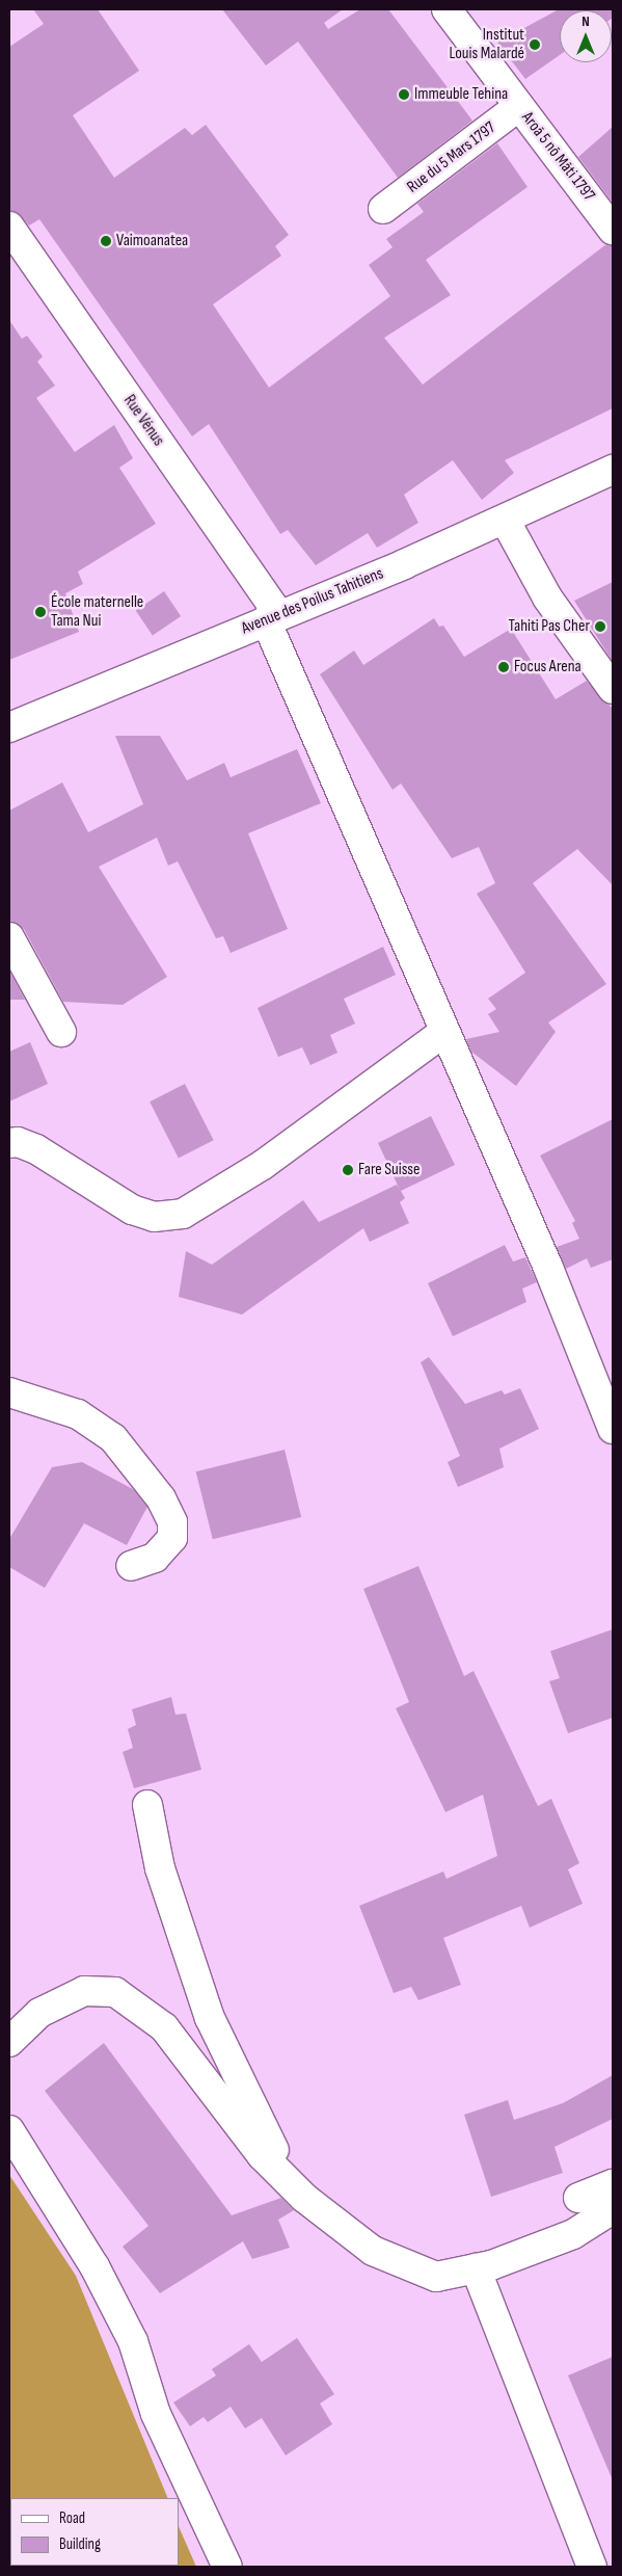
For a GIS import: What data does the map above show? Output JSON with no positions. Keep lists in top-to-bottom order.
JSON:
{
  "streets": {
    "street": [
      "Aroā 5 nō Māti 1797",
      "Rue du 5 Mars 1797",
      "Rue Vénus",
      "Avenue des Poilus Tahitiens"
    ]
  },
  "crossings": [
    ["Aroā 5 nō Māti 1797", "Rue du 5 Mars 1797"],
    ["Rue Vénus", "Avenue des Poilus Tahitiens"]
  ],
  "places": [
    "Institut Louis Malardé",
    "Immeuble Tehina",
    "Vaimoanatea",
    "École maternelle Tama Nui",
    "Tahiti Pas Cher",
    "Focus Arena",
    "Fare Suisse"
  ],
  "legend": ["Road", "Building"],
  "north": "top"
}
